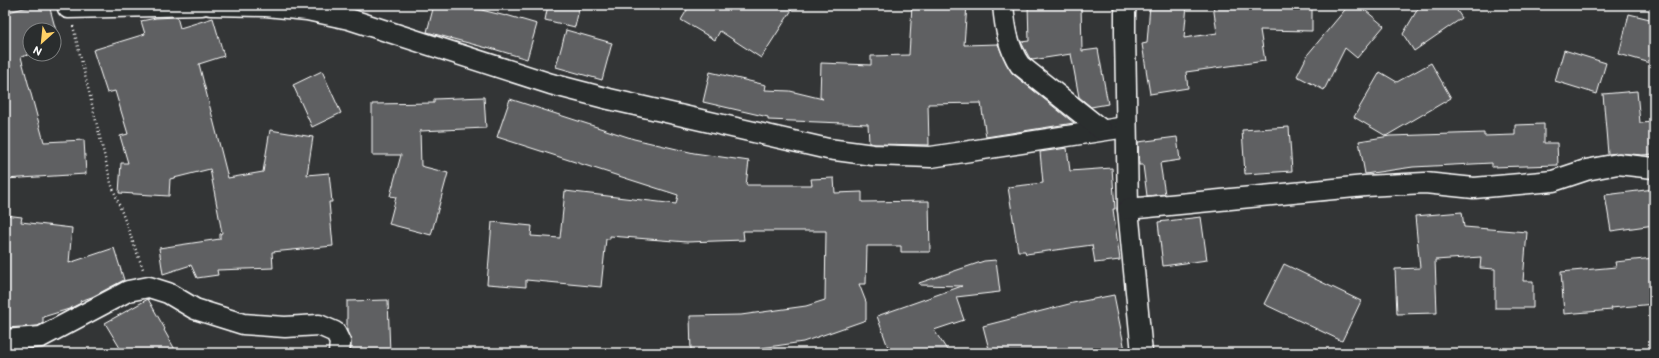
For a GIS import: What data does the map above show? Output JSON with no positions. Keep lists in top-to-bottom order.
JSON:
{
  "north": "bottom left"
}
